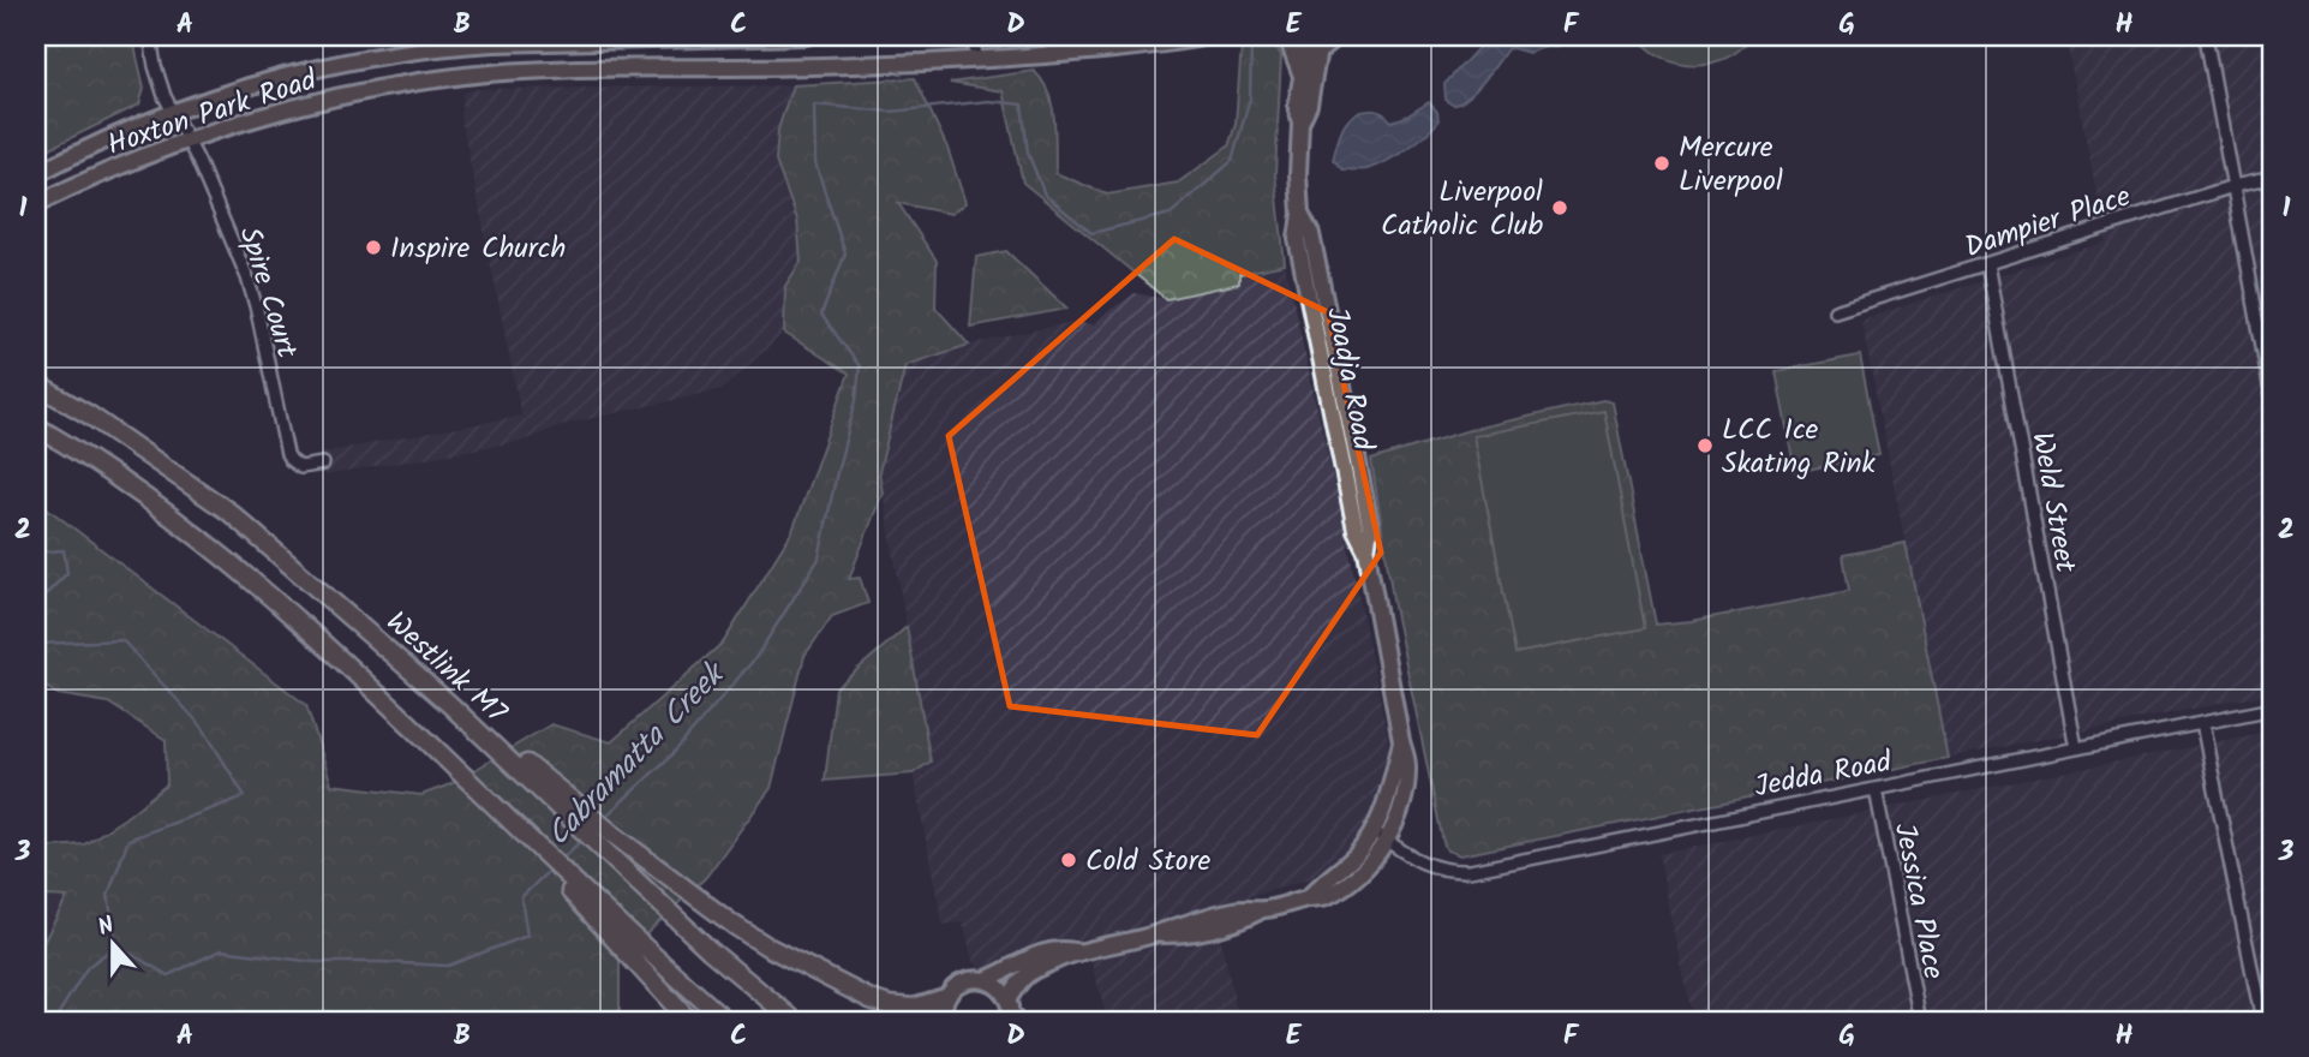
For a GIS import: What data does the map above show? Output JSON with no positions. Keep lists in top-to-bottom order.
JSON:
{
  "streets": {
    "highway": ["Westlink M7"],
    "main road": ["Hoxton Park Road", "Joadja Road"],
    "street": [
      "Dampier Place",
      "Spire Court",
      "Weld Street",
      "Jedda Road",
      "Jessica Place"
    ]
  },
  "crossings": [
    ["Hoxton Park Road", "Spire Court"],
    ["Dampier Place", "Weld Street"],
    ["Joadja Road", "Jedda Road"],
    ["Weld Street", "Jedda Road"],
    ["Jedda Road", "Jessica Place"]
  ],
  "water": ["Cabramatta Creek"],
  "places": [
    "Mercure Liverpool",
    "Liverpool Catholic Club",
    "Inspire Church",
    "LCC Ice Skating Rink",
    "Cold Store"
  ],
  "north": "top",
  "grid": {
    "columns": [
      "A",
      "B",
      "C",
      "D",
      "E",
      "F",
      "G",
      "H"
    ],
    "rows": ["1", "2", "3"]
  }
}
